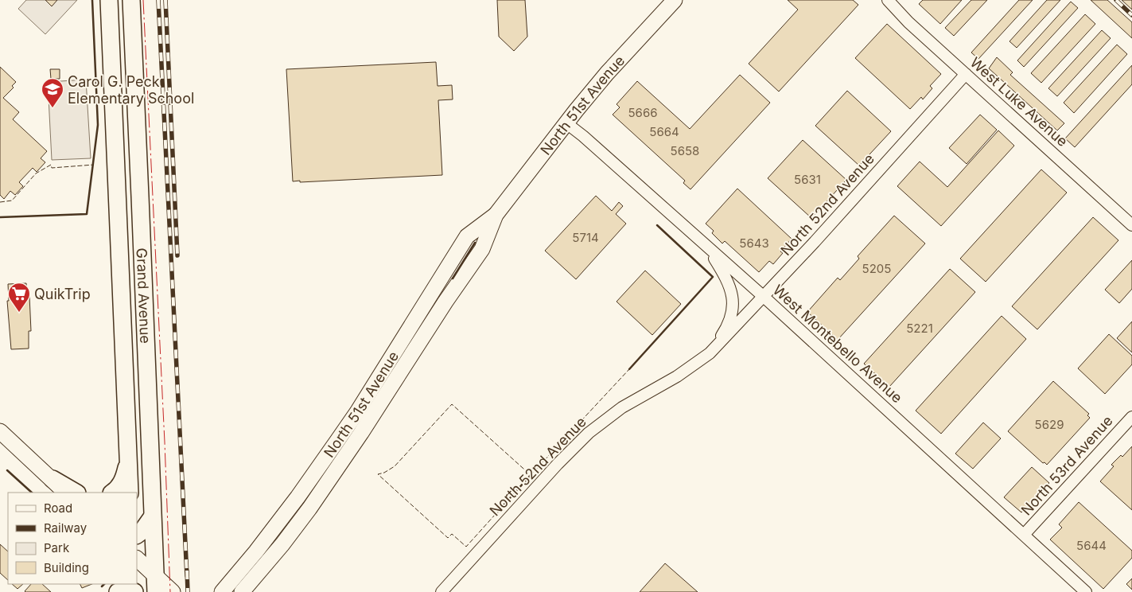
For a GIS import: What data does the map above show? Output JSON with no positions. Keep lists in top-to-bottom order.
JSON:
{
  "streets": {
    "highway": ["Grand Avenue"],
    "main road": ["North 51st Avenue"],
    "street": [
      "West Luke Avenue",
      "North 52nd Avenue",
      "West Montebello Avenue",
      "North 53rd Avenue"
    ]
  },
  "crossings": [
    ["West Luke Avenue", "North 52nd Avenue"],
    ["North 51st Avenue", "West Montebello Avenue"],
    ["North 52nd Avenue", "West Montebello Avenue"],
    ["West Montebello Avenue", "North 53rd Avenue"]
  ],
  "places": {
    "school or university": ["Carol G. Peck Elementary School"],
    "supermarket": ["QuikTrip"]
  },
  "house_numbers": [
    "5666",
    "5664",
    "5658",
    "5631",
    "5714",
    "5643",
    "5205",
    "5221",
    "5629",
    "5644"
  ],
  "legend": [
    "Road",
    "Railway",
    "Park",
    "Building"
  ]
}
